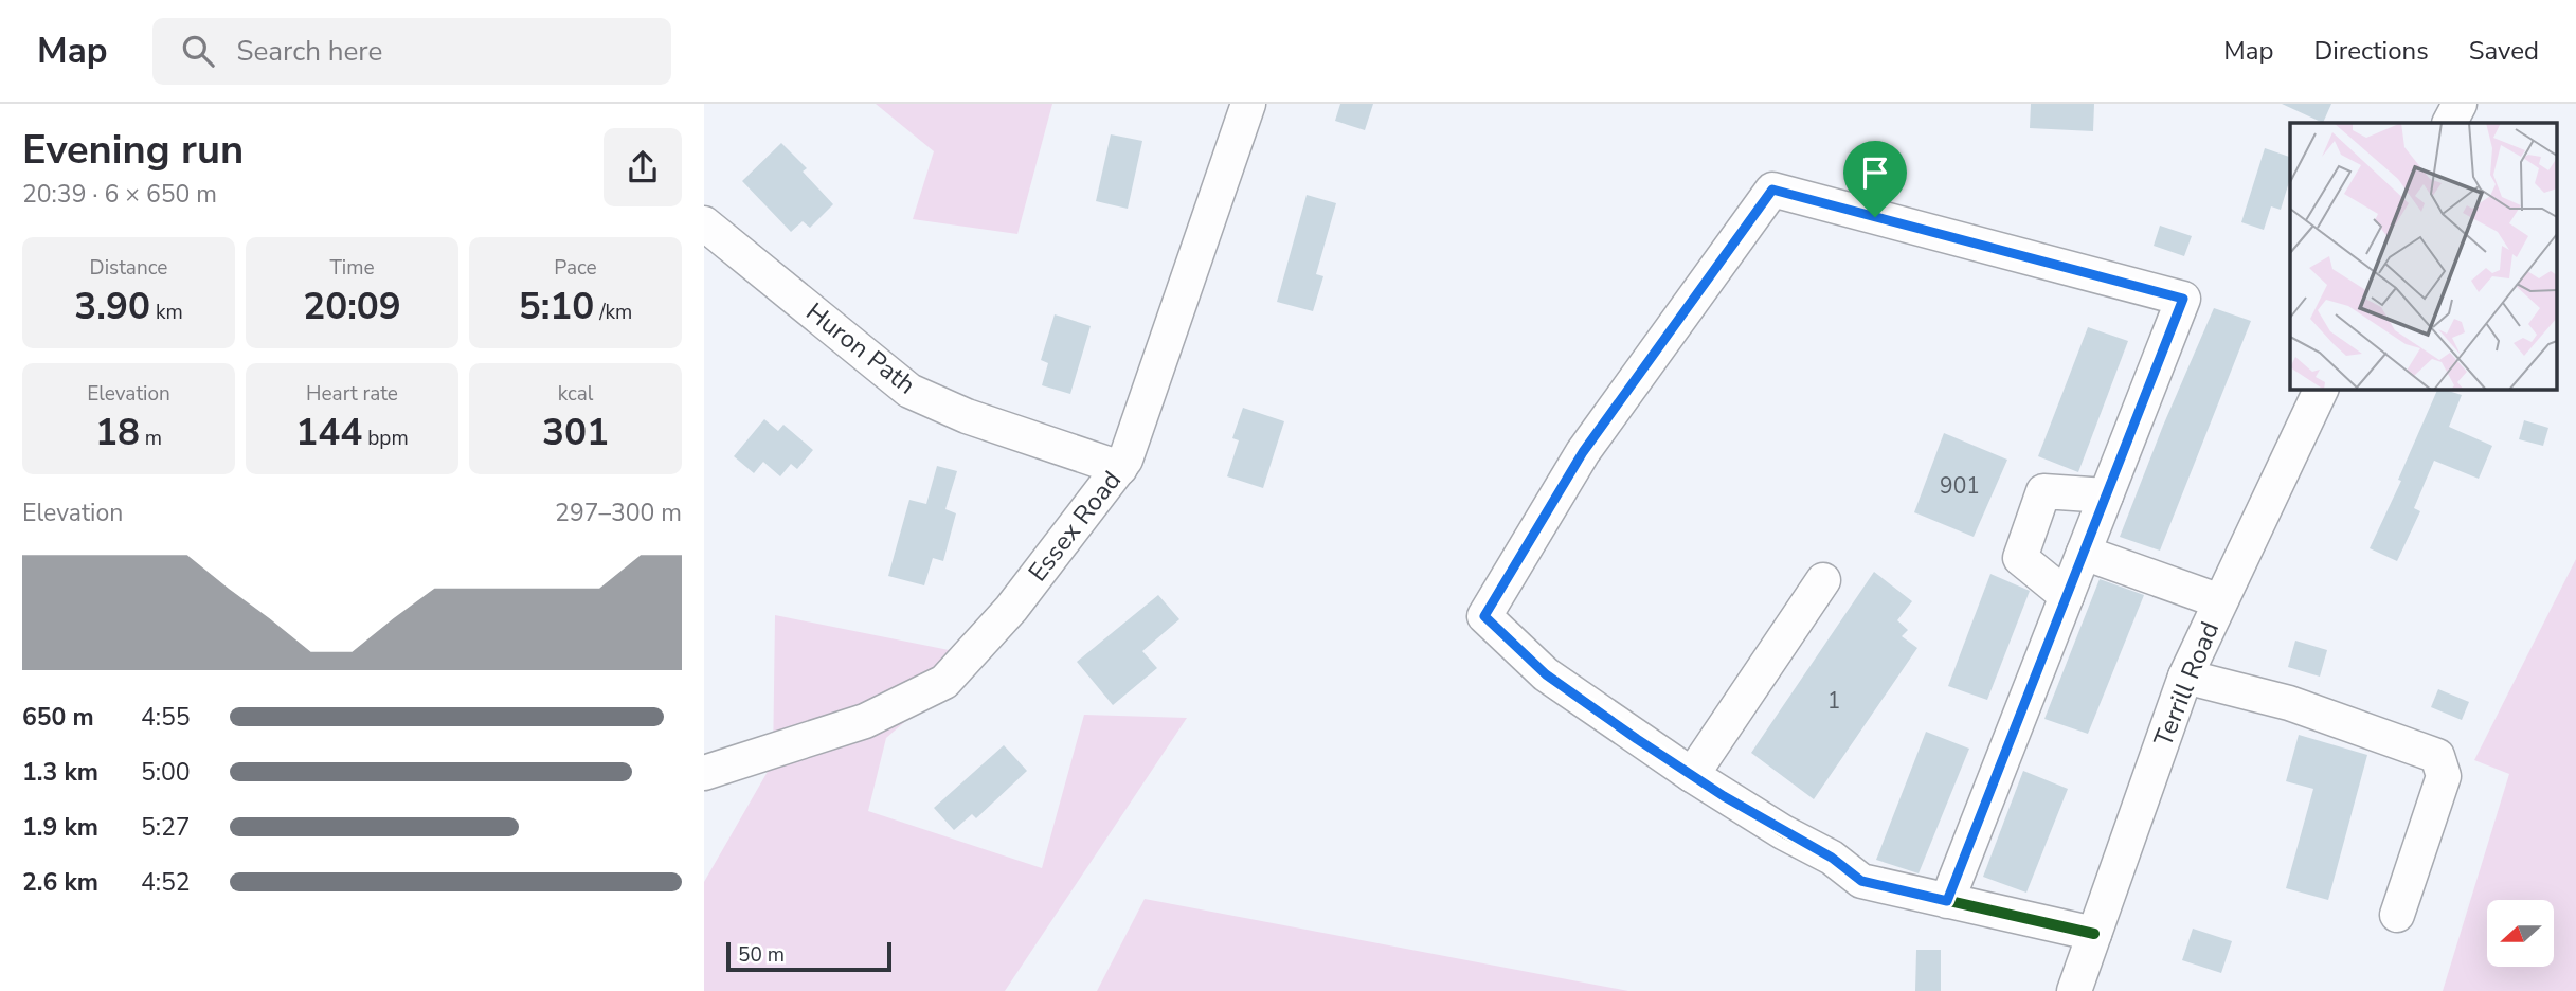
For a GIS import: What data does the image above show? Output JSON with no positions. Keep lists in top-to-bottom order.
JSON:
{
  "streets": {
    "street": ["Huron Path", "Essex Road", "Terrill Road"]
  },
  "crossings": [
    ["Huron Path", "Essex Road"]
  ],
  "house_numbers": ["901", "1"],
  "scale_bar": "50 m",
  "north": "left",
  "page": {
    "header": "Map",
    "search": "Search here",
    "nav": ["Map", "Directions", "Saved"],
    "heading": ["Evening run", "20:39 · 6 × 650 m"],
    "stats": [
      ["Distance", "3.90 km"],
      ["Time", "20:09"],
      ["Pace", "5:10 /km"],
      ["Elevation", "18 m"],
      ["Heart rate", "144 bpm"],
      ["kcal", "301"]
    ],
    "chart": ["Elevation", "297–300 m"],
    "list": [
      {
        "name": "650 m",
        "note": "4:55"
      },
      {
        "name": "1.3 km",
        "note": "5:00"
      },
      {
        "name": "1.9 km",
        "note": "5:27"
      },
      {
        "name": "2.6 km",
        "note": "4:52"
      }
    ],
    "scale": "50 m"
  }
}
